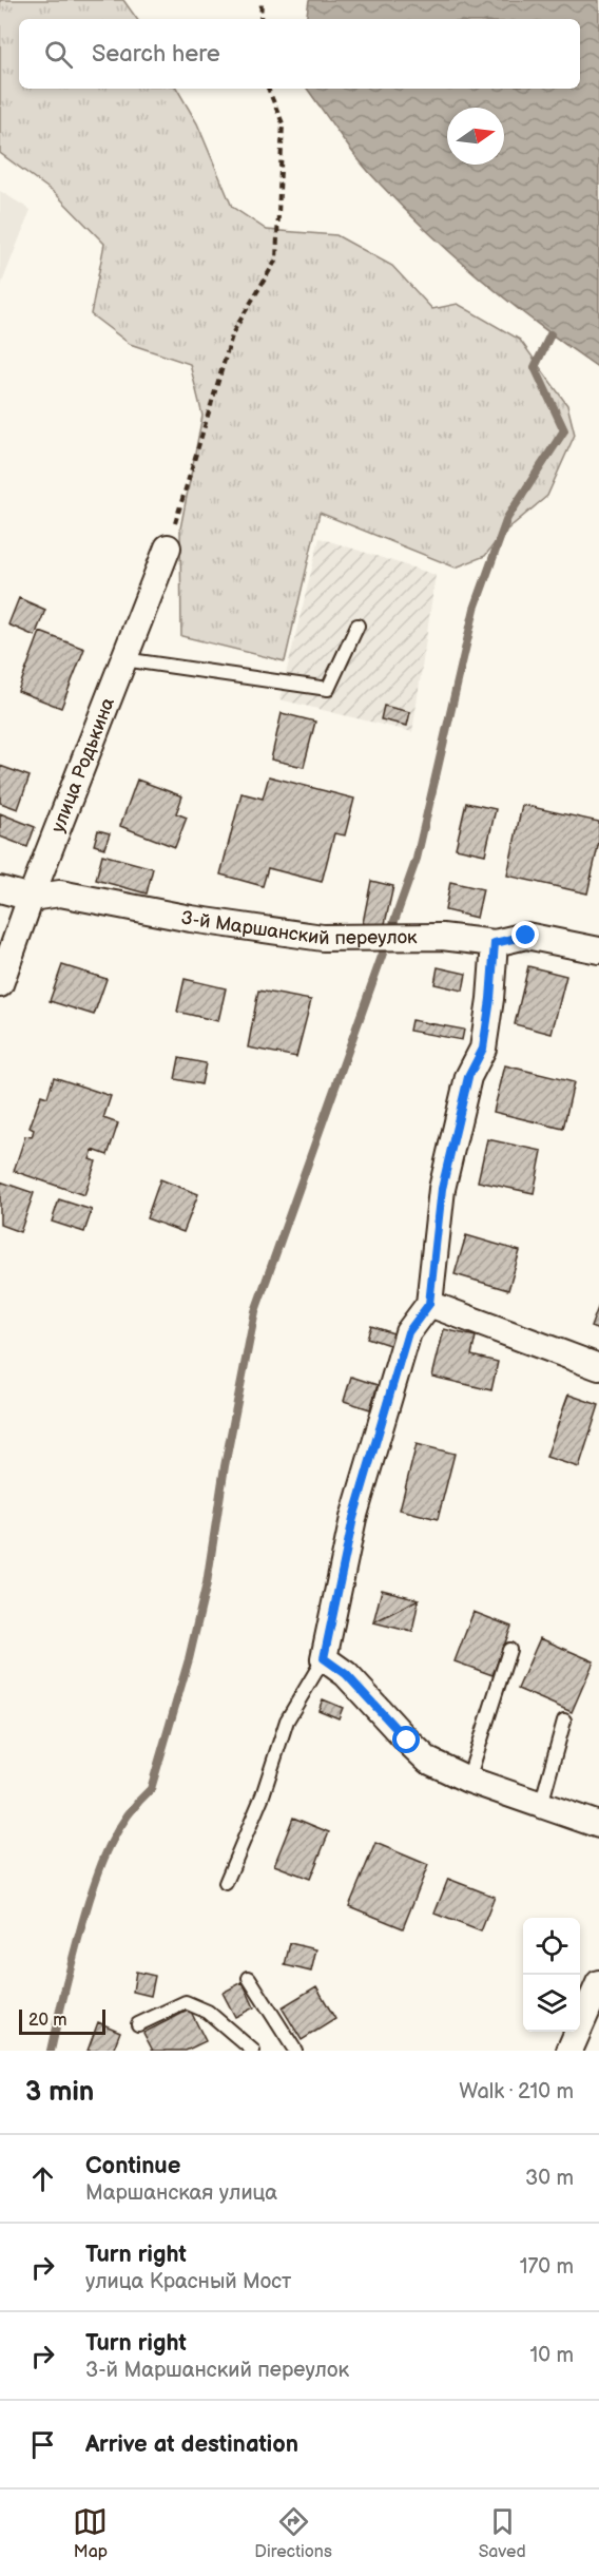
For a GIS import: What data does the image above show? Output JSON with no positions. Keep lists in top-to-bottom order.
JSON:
{
  "streets": {
    "street": ["улица Родькина", "3-й Маршанский переулок"]
  },
  "crossings": [
    ["улица Родькина", "3-й Маршанский переулок"]
  ],
  "scale_bar": "20 m",
  "north": "right",
  "page": {
    "search": "Search here",
    "scale": "20 m",
    "heading": ["3 min", "Walk · 210 m"],
    "list": [
      ["Continue", "Маршанская улица", "30 m"],
      ["Turn right", "улица Красный Мост", "170 m"],
      ["Turn right", "3-й Маршанский переулок", "10 m"],
      "Arrive at destination"
    ],
    "nav": ["Map", "Directions", "Saved"]
  }
}
